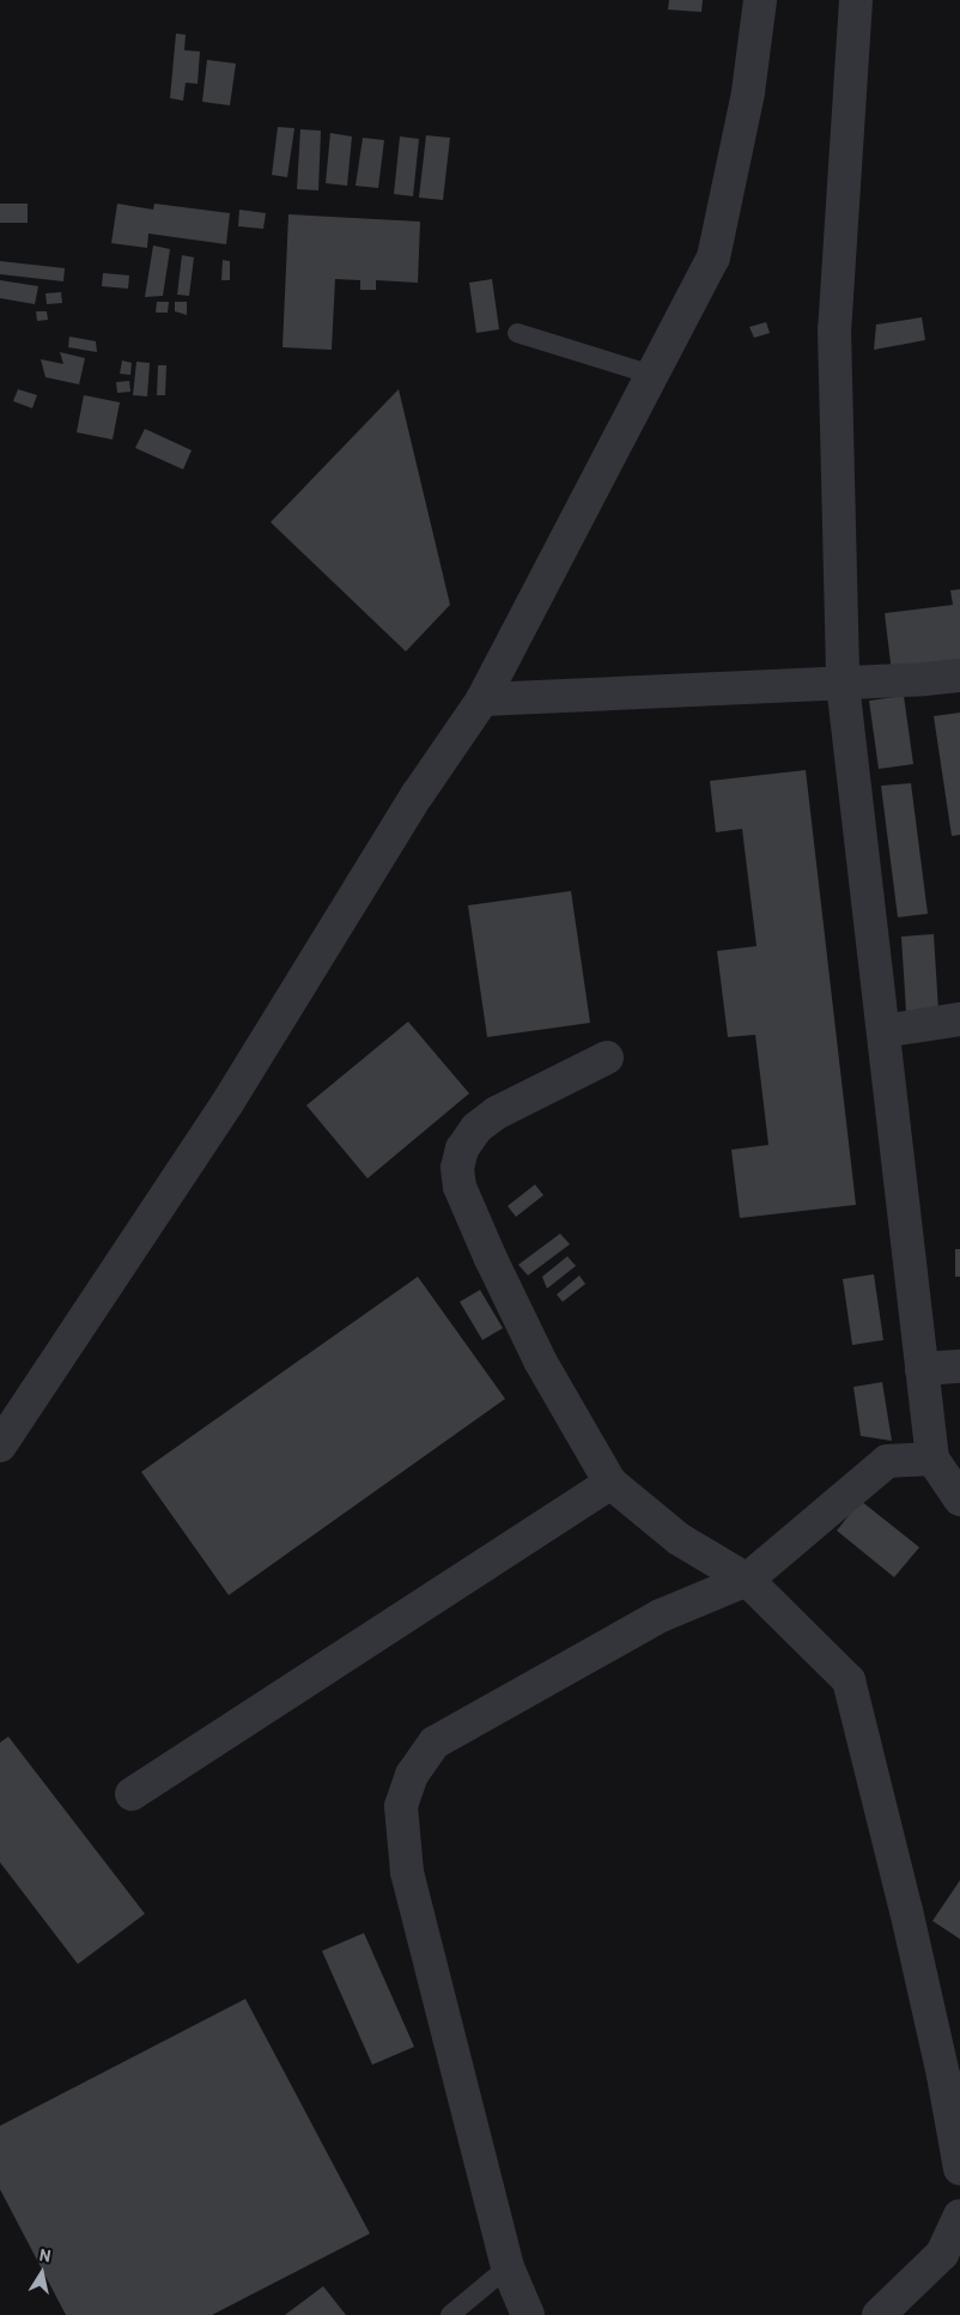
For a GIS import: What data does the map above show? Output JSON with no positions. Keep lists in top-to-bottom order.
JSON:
{
  "north": "top"
}
